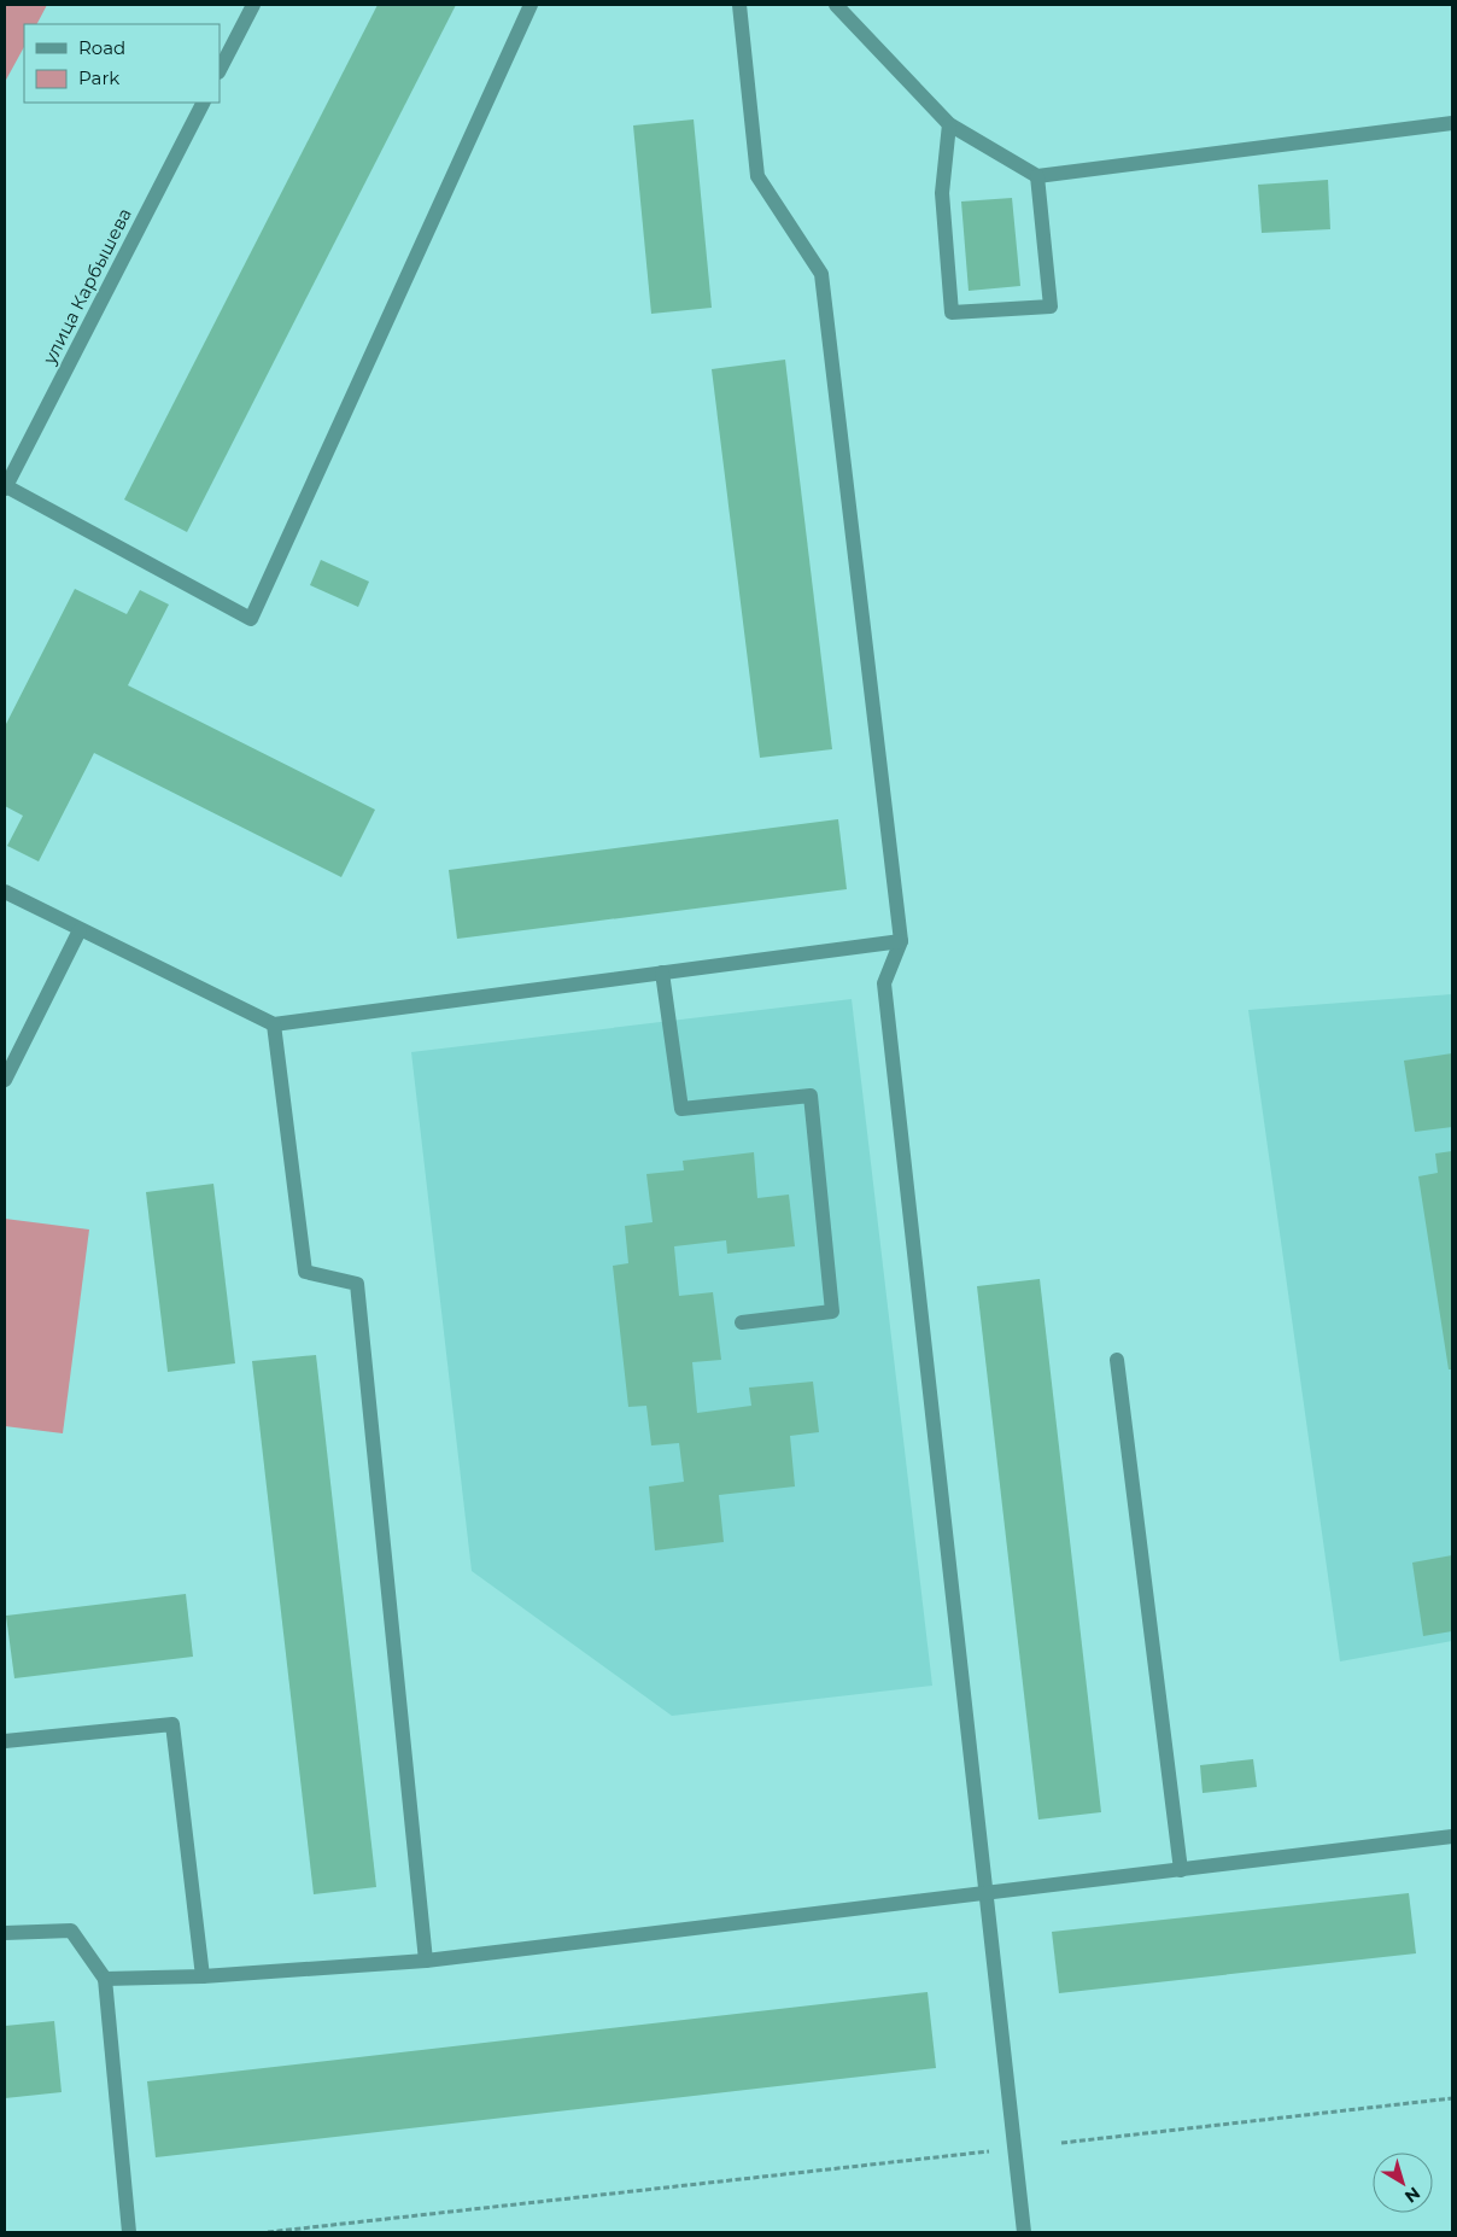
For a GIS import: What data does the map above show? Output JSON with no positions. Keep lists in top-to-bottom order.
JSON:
{
  "streets": {
    "street": ["улица Карбышева"]
  },
  "legend": ["Road", "Park"],
  "north": "bottom right"
}
